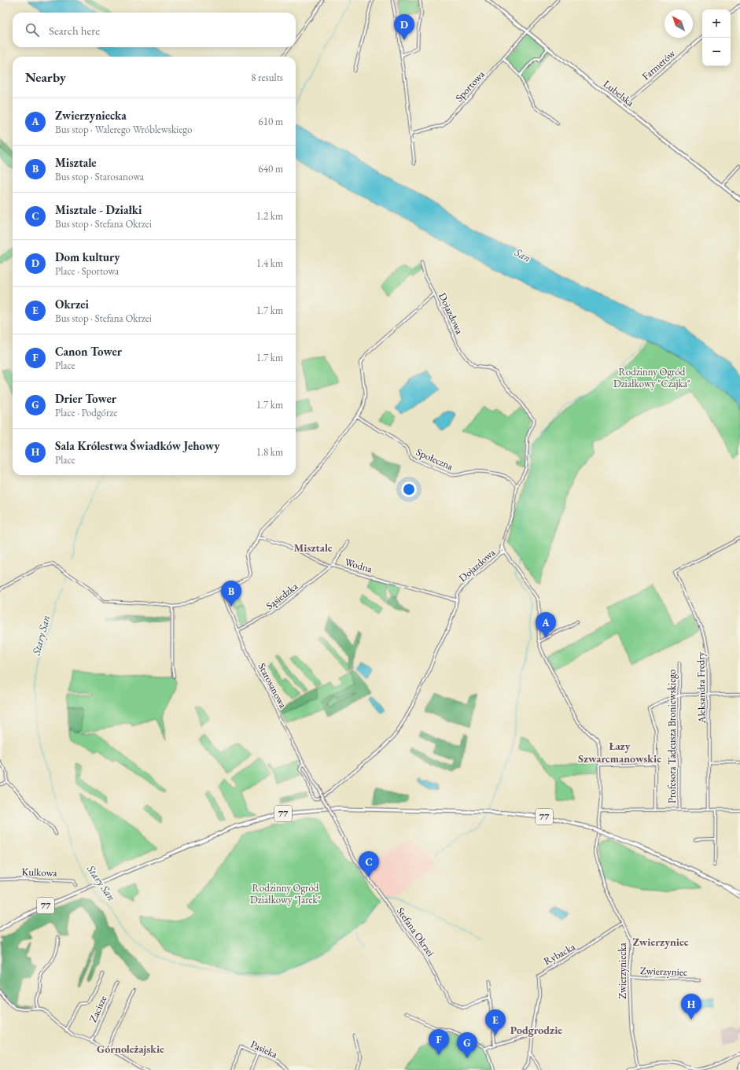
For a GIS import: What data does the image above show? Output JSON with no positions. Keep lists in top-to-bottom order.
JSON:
{
  "streets": {
    "main road": ["Lubelska", "77"],
    "street": [
      "Farmerów",
      "Sportowa",
      "Dojazdowa",
      "Społeczna",
      "Wodna",
      "Sąsiedzka",
      "Starosanowa",
      "Aleksandra Fredry",
      "Profesora Tadeusza Broniewskiego",
      "Kulkowa",
      "Stefana Okrzei",
      "Rybacka",
      "Zwierzyniecka",
      "Zwierzyniec",
      "Zacisze",
      "Pasieka"
    ]
  },
  "crossings": [
    ["Farmerów", "Lubelska"],
    ["Sportowa", "Lubelska"],
    ["Dojazdowa", "Społeczna"],
    ["Dojazdowa", "Wodna"],
    ["Dojazdowa", "Starosanowa"],
    ["Dojazdowa", "Zwierzyniecka"],
    ["Wodna", "Sąsiedzka"],
    ["Sąsiedzka", "Starosanowa"],
    ["Starosanowa", "Stefana Okrzei"],
    ["Rybacka", "Zwierzyniecka"],
    ["Zwierzyniecka", "Zwierzyniec"]
  ],
  "districts": [
    "Misztale",
    "Łazy Szwarcmanowskie",
    "Zwierzyniec",
    "Podgrodzie",
    "Górnoleżajskie"
  ],
  "water": ["San", "Stary San"],
  "parks": ["Rodzinny Ogród Działkowy \"Czajka\"", "Rodzinny Ogród Działkowy \"Jarek\""],
  "north": "top left",
  "page": {
    "map_buttons": ["+", "−"],
    "search": "Search here",
    "pins": [
      "D",
      "B",
      "A",
      "C",
      "H",
      "E",
      "F",
      "G"
    ],
    "heading": ["Nearby", "8 results"],
    "list": [
      {
        "mark": "A",
        "name": "Zwierzyniecka",
        "note": "Bus stop · Walerego Wróblewskiego",
        "value": "610 m"
      },
      {
        "mark": "B",
        "name": "Misztale",
        "note": "Bus stop · Starosanowa",
        "value": "640 m"
      },
      {
        "mark": "C",
        "name": "Misztale - Działki",
        "note": "Bus stop · Stefana Okrzei",
        "value": "1.2 km"
      },
      {
        "mark": "D",
        "name": "Dom kultury",
        "note": "Place · Sportowa",
        "value": "1.4 km"
      },
      {
        "mark": "E",
        "name": "Okrzei",
        "note": "Bus stop · Stefana Okrzei",
        "value": "1.7 km"
      },
      {
        "mark": "F",
        "name": "Canon Tower",
        "note": "Place",
        "value": "1.7 km"
      },
      {
        "mark": "G",
        "name": "Drier Tower",
        "note": "Place · Podgórze",
        "value": "1.7 km"
      },
      {
        "mark": "H",
        "name": "Sala Królestwa Świadków Jehowy",
        "note": "Place",
        "value": "1.8 km"
      }
    ]
  }
}
